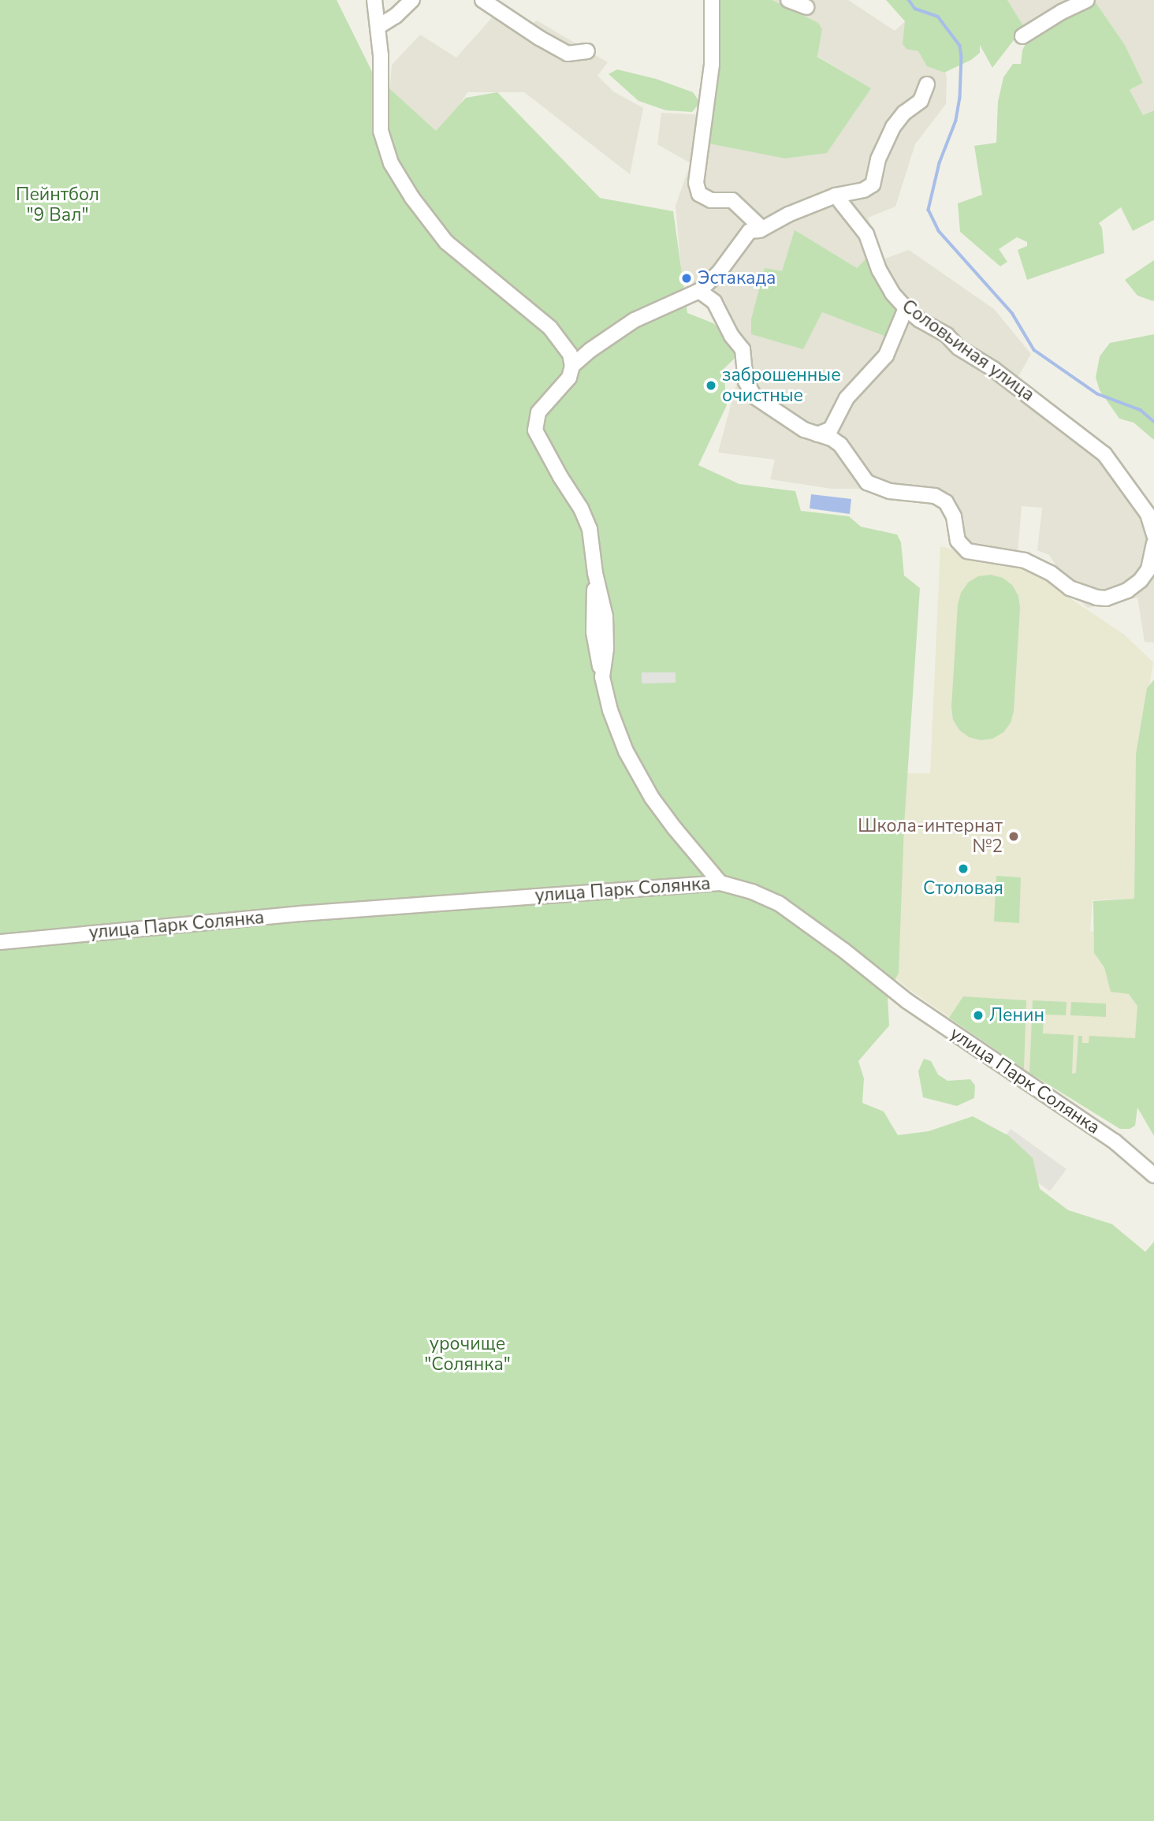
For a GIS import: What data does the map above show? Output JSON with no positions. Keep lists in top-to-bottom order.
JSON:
{
  "streets": {
    "street": ["Соловьиная улица", "улица Парк Солянка"]
  },
  "parks": ["Пейнтбол \"9 Вал\"", "урочище \"Солянка\""],
  "places": [
    "Эстакада",
    "заброшенные очистные",
    "Школа-интернат №2",
    "Столовая",
    "Ленин"
  ]
}
